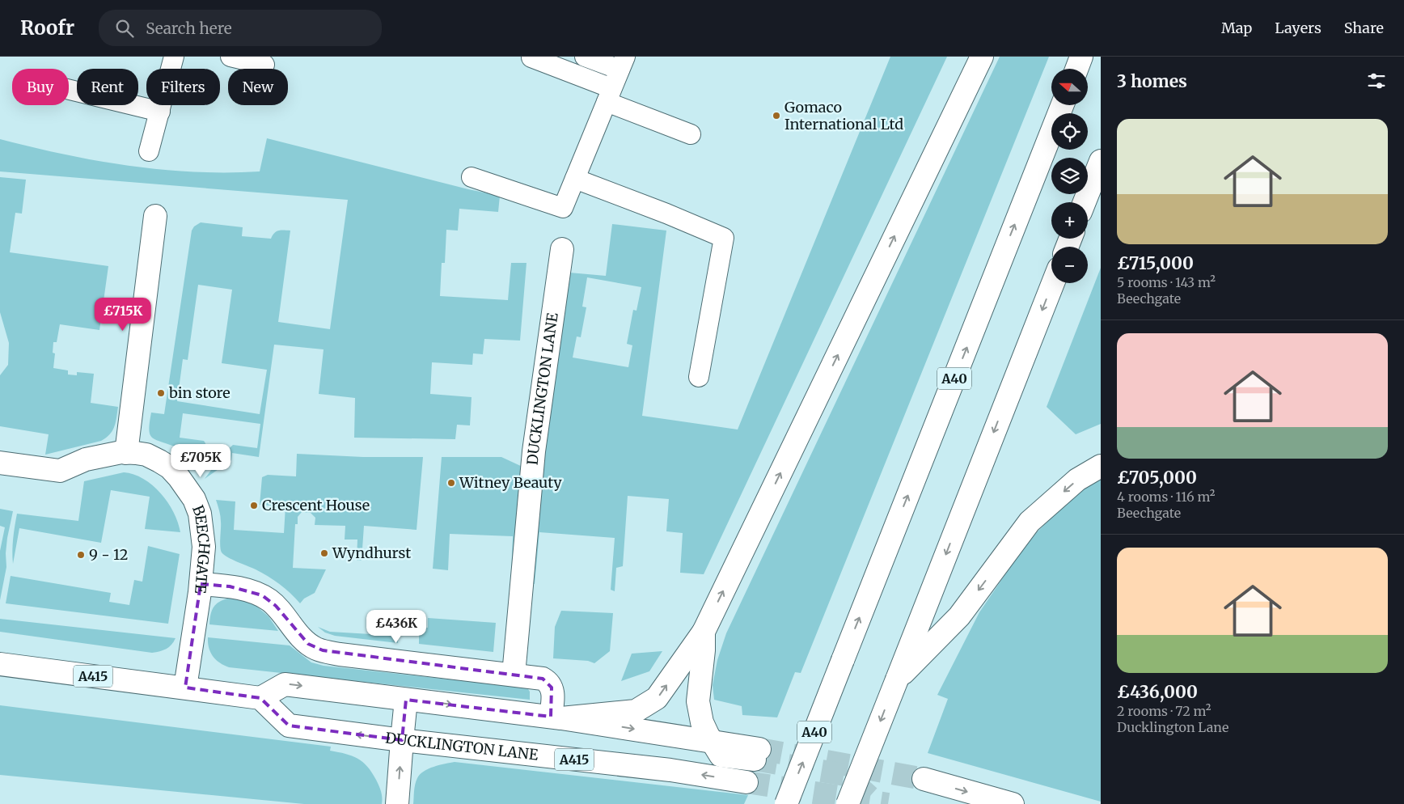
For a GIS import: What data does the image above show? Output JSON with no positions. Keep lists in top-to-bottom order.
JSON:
{
  "streets": {
    "main road": [
      "A40",
      "DUCKLINGTON LANE",
      "BEECHGATE",
      "A415"
    ]
  },
  "crossings": [
    ["DUCKLINGTON LANE", "A415"],
    ["BEECHGATE", "A415"]
  ],
  "places": [
    "Gomaco International Ltd",
    "bin store",
    "Witney Beauty",
    "Crescent House",
    "Wyndhurst",
    "9 - 12"
  ],
  "north": "left",
  "page": {
    "header": "Roofr",
    "search": "Search here",
    "nav": ["Map", "Layers", "Share"],
    "heading": "3 homes",
    "map_buttons": ["+", "−"],
    "chip": [
      "Buy",
      "Rent",
      "Filters",
      "New"
    ],
    "list": [
      {
        "name": "£715,000",
        "note": "5 rooms · 143 m² · Beechgate"
      },
      {
        "name": "£705,000",
        "note": "4 rooms · 116 m² · Beechgate"
      },
      {
        "name": "£436,000",
        "note": "2 rooms · 72 m² · Ducklington Lane"
      }
    ],
    "price": ["£715K", "£705K", "£436K"]
  }
}
